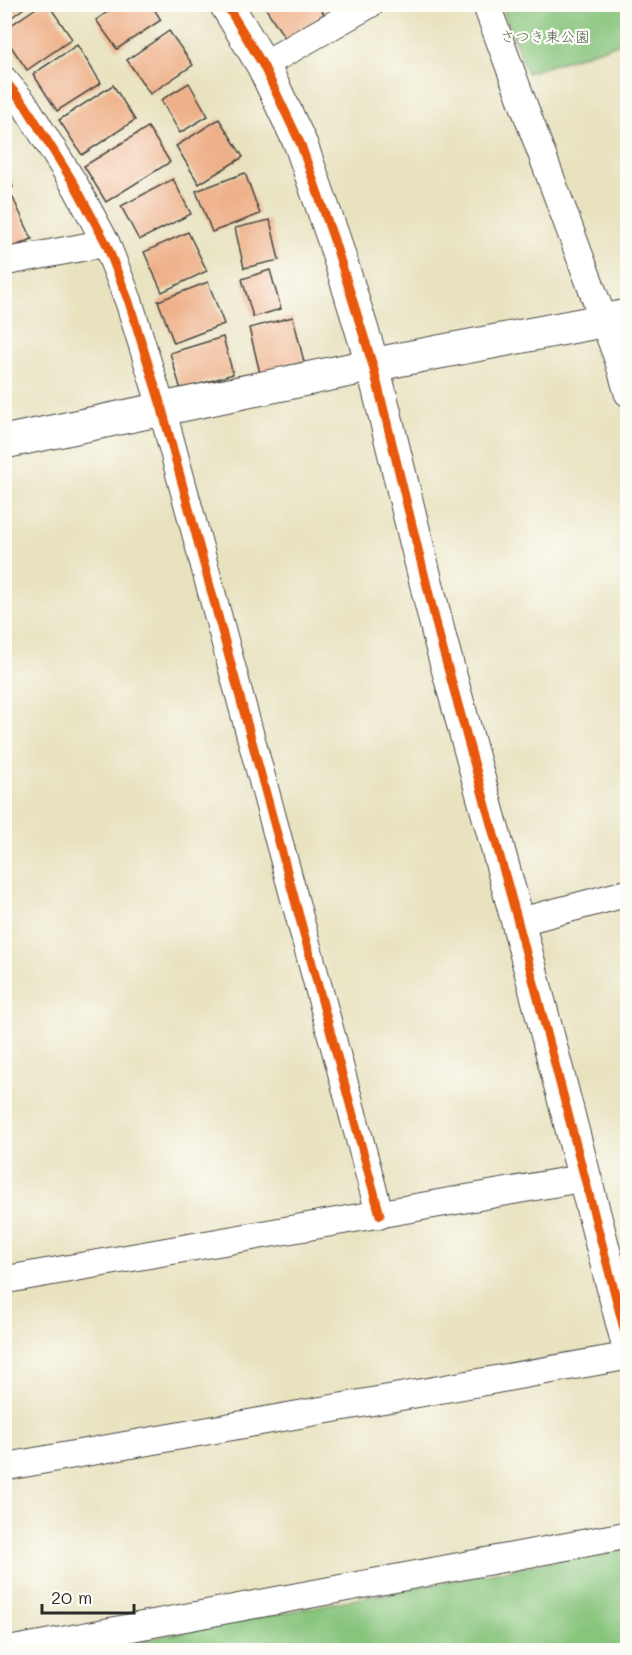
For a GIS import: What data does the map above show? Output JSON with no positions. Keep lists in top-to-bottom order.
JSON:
{
  "parks": ["さつき東公園"],
  "scale_bar": "20 m"
}
